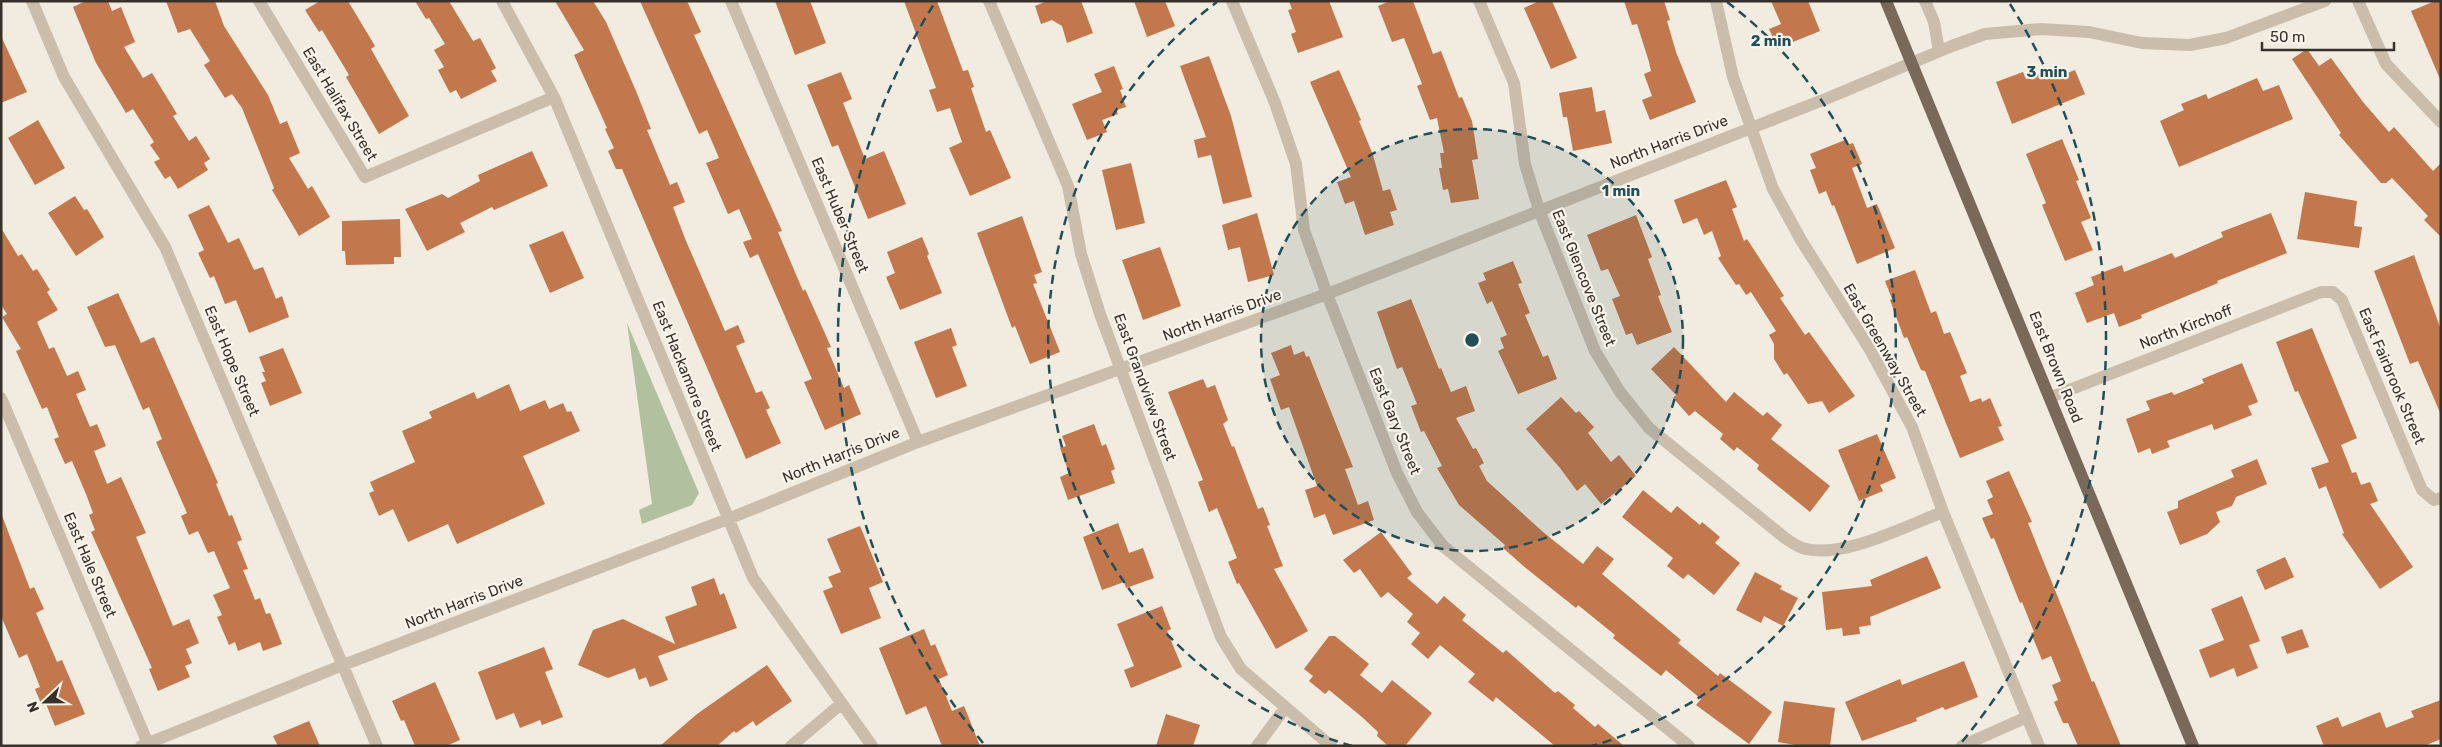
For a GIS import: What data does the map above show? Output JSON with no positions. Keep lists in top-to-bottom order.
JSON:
{
  "streets": {
    "main road": ["East Brown Road"],
    "street": [
      "East Halifax Street",
      "North Harris Drive",
      "East Huber Street",
      "East Glencove Street",
      "North Kirchoff",
      "East Greenway Street",
      "East Hope Street",
      "East Hackamore Street",
      "East Fairbrook Street",
      "East Grandview Street",
      "East Gary Street",
      "East Hale Street"
    ]
  },
  "crossings": [
    ["East Halifax Street", "East Hackamore Street"],
    ["North Harris Drive", "East Huber Street"],
    ["North Harris Drive", "East Glencove Street"],
    ["North Harris Drive", "East Greenway Street"],
    ["North Harris Drive", "East Hope Street"],
    ["North Harris Drive", "East Brown Road"],
    ["North Harris Drive", "East Hackamore Street"],
    ["North Harris Drive", "East Grandview Street"],
    ["North Harris Drive", "East Gary Street"],
    ["North Harris Drive", "East Hale Street"],
    ["East Glencove Street", "East Greenway Street"],
    ["North Kirchoff", "East Brown Road"],
    ["North Kirchoff", "East Fairbrook Street"]
  ],
  "scale_bar": "50 m",
  "north": "left",
  "rings": ["2 min", "3 min", "1 min"]
}
